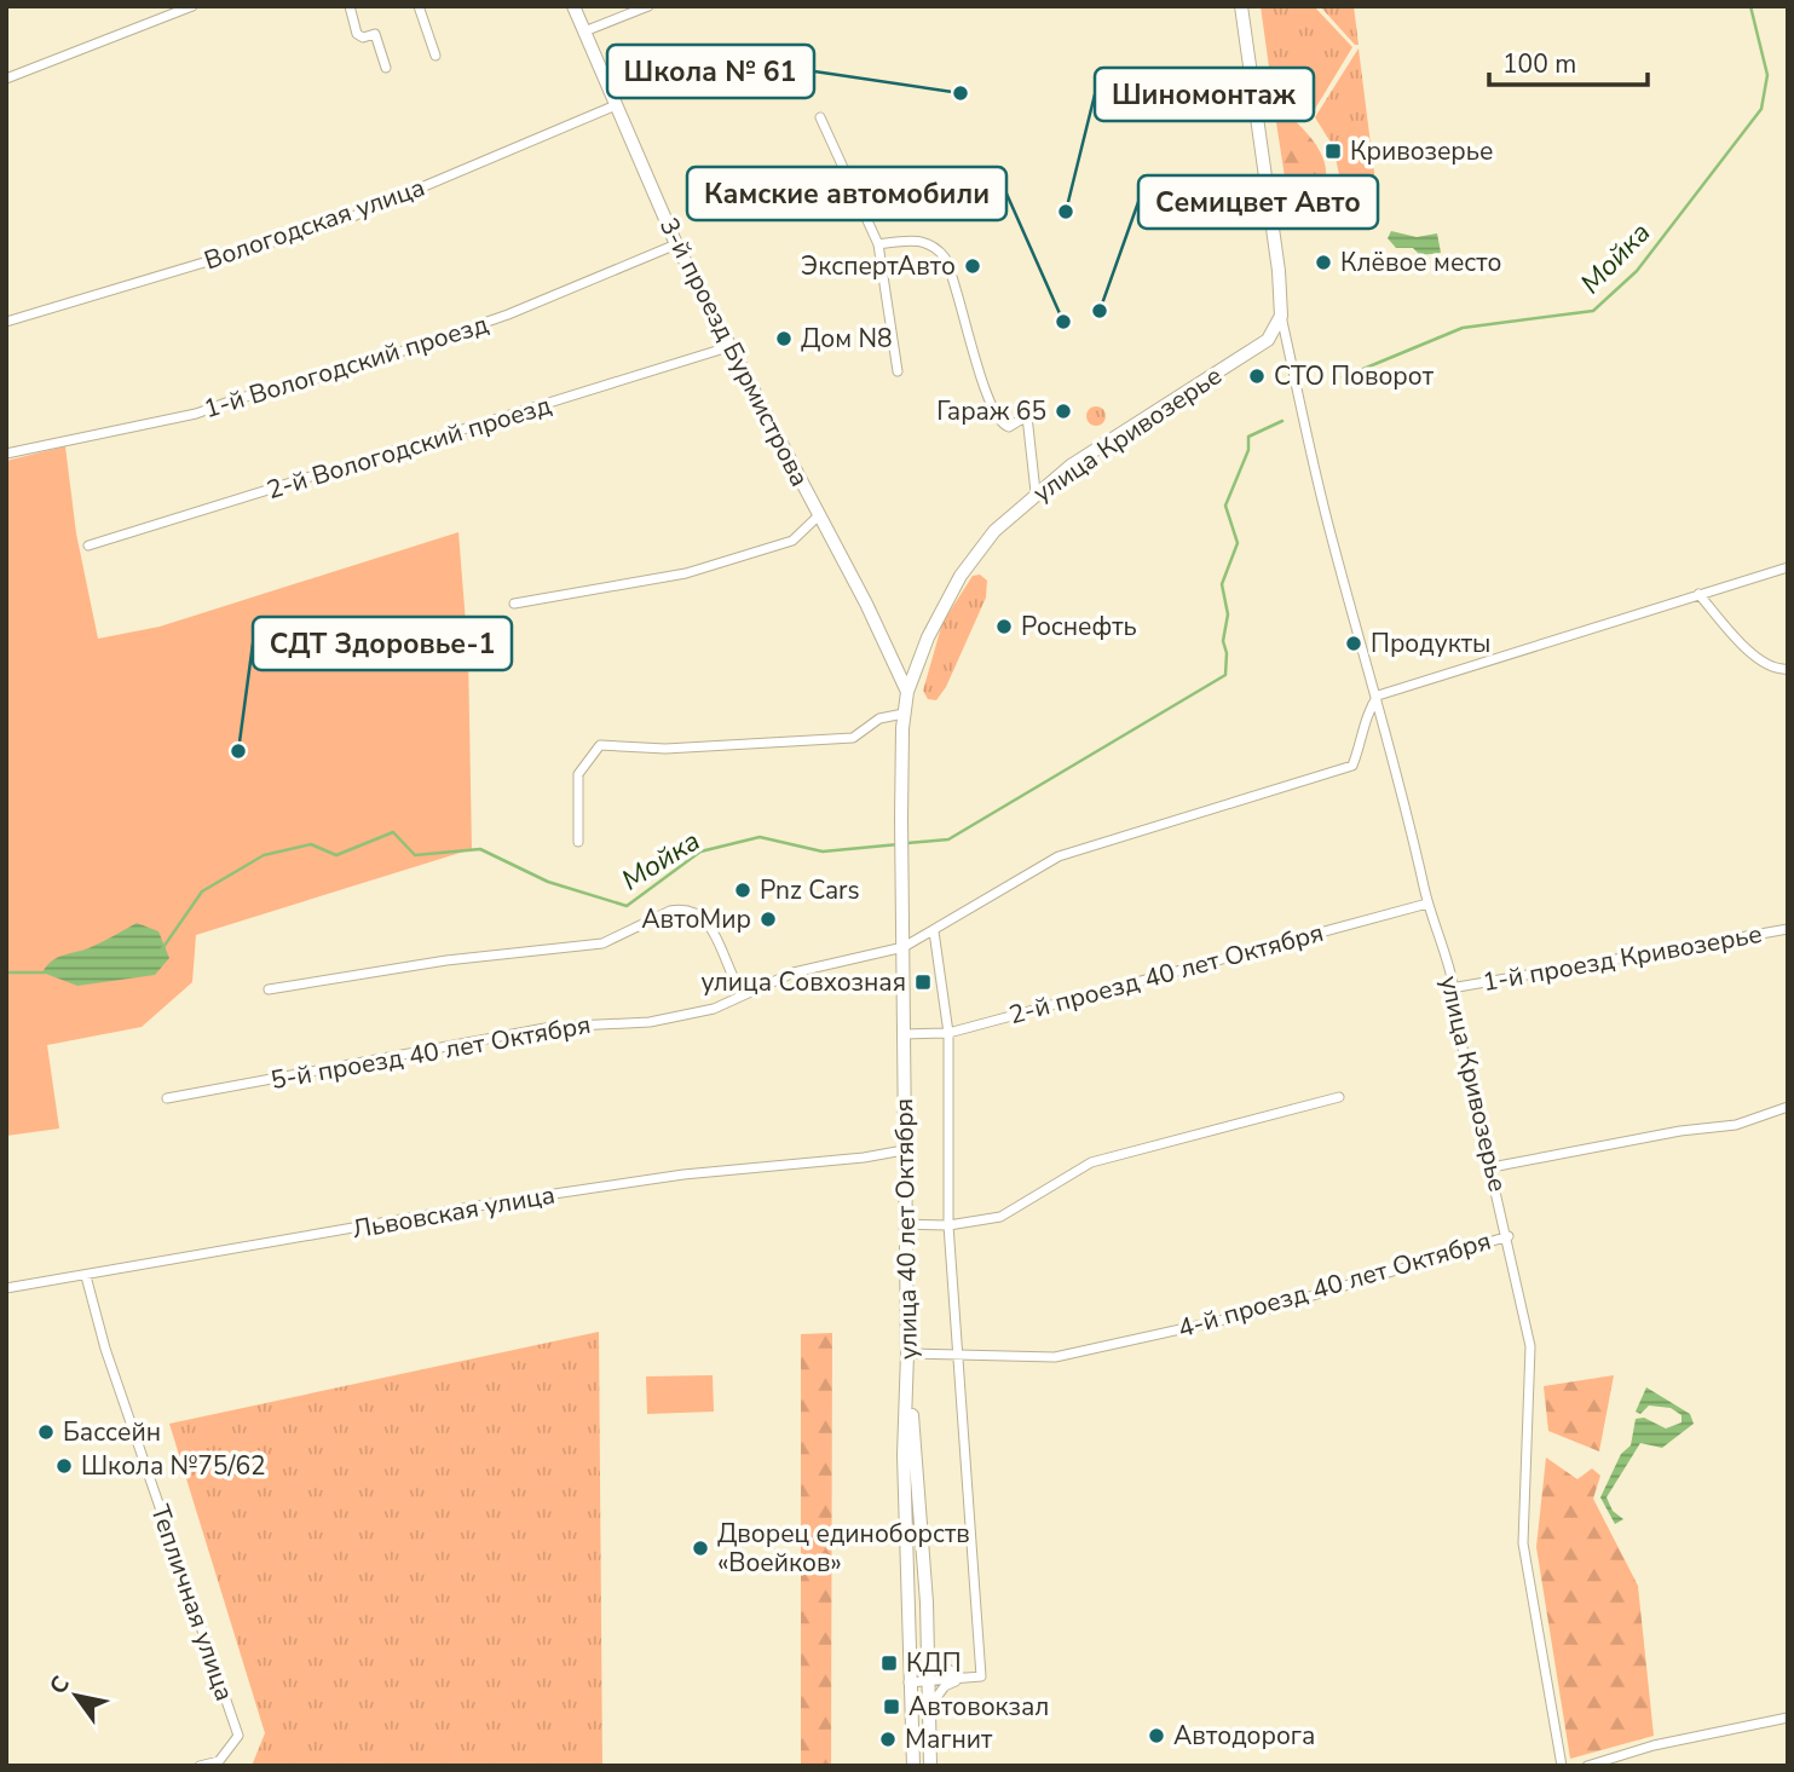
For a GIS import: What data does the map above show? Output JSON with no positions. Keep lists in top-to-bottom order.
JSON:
{
  "streets": {
    "main road": ["3-й проезд Бурмистрова", "улица Кривозерье", "улица 40 лет Октября"],
    "street": [
      "Вологодская улица",
      "1-й Вологодский проезд",
      "2-й Вологодский проезд",
      "1-й проезд Кривозерье",
      "2-й проезд 40 лет Октября",
      "5-й проезд 40 лет Октября",
      "Львовская улица",
      "4-й проезд 40 лет Октября",
      "Тепличная улица"
    ]
  },
  "crossings": [
    ["Вологодская улица", "3-й проезд Бурмистрова"],
    ["3-й проезд Бурмистрова", "1-й Вологодский проезд"],
    ["3-й проезд Бурмистрова", "улица Кривозерье"],
    ["3-й проезд Бурмистрова", "2-й Вологодский проезд"],
    ["3-й проезд Бурмистрова", "улица 40 лет Октября"],
    ["улица Кривозерье", "1-й проезд Кривозерье"],
    ["улица Кривозерье", "2-й проезд 40 лет Октября"],
    ["улица Кривозерье", "5-й проезд 40 лет Октября"],
    ["улица Кривозерье", "улица 40 лет Октября"],
    ["улица Кривозерье", "4-й проезд 40 лет Октября"],
    ["2-й проезд 40 лет Октября", "улица 40 лет Октября"],
    ["5-й проезд 40 лет Октября", "улица 40 лет Октября"],
    ["Львовская улица", "улица 40 лет Октября"],
    ["Львовская улица", "Тепличная улица"],
    ["улица 40 лет Октября", "4-й проезд 40 лет Октября"]
  ],
  "water": ["Мойка"],
  "places": {
    "other": [
      "Школа № 61",
      "Шиномонтаж",
      "Клёвое место",
      "ЭкспертАвто",
      "Семицвет Авто",
      "Камские автомобили",
      "Дом N8",
      "СТО Поворот",
      "Гараж 65",
      "Роснефть",
      "Продукты",
      "СДТ Здоровье-1",
      "Pnz Cars",
      "АвтоМир",
      "Бассейн",
      "Школа №75/62",
      "Дворец единоборств «Воейков»",
      "Автодорога",
      "Магнит"
    ],
    "transit": [
      "Кривозерье",
      "улица Совхозная",
      "КДП",
      "Автовокзал"
    ]
  },
  "scale_bar": "100 m",
  "north": "top left"
}
